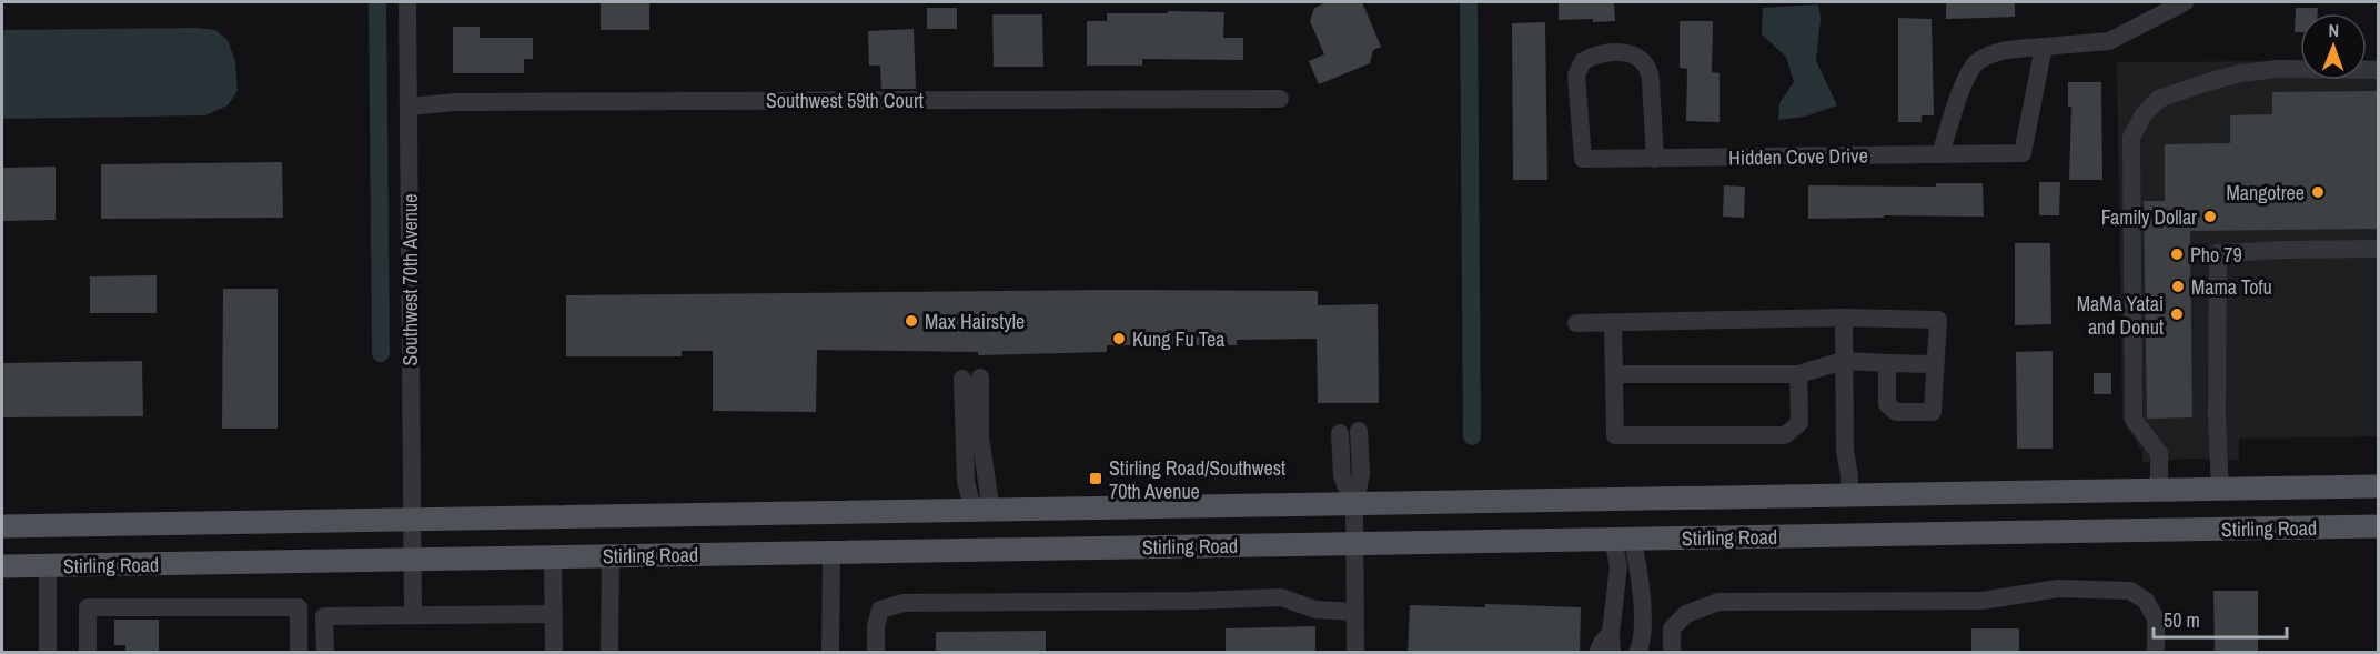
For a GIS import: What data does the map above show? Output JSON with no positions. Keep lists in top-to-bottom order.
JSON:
{
  "streets": {
    "main road": ["Stirling Road"],
    "street": ["Southwest 59th Court", "Hidden Cove Drive", "Southwest 70th Avenue"]
  },
  "crossings": [
    ["Southwest 59th Court", "Southwest 70th Avenue"],
    ["Southwest 70th Avenue", "Stirling Road"]
  ],
  "places": {
    "other": [
      "Mangotree",
      "Family Dollar",
      "Pho 79",
      "Mama Tofu",
      "MaMa Yatai and Donut",
      "Max Hairstyle",
      "Kung Fu Tea"
    ],
    "transit": ["Stirling Road/Southwest 70th Avenue"]
  },
  "scale_bar": "50 m",
  "north": "top"
}
